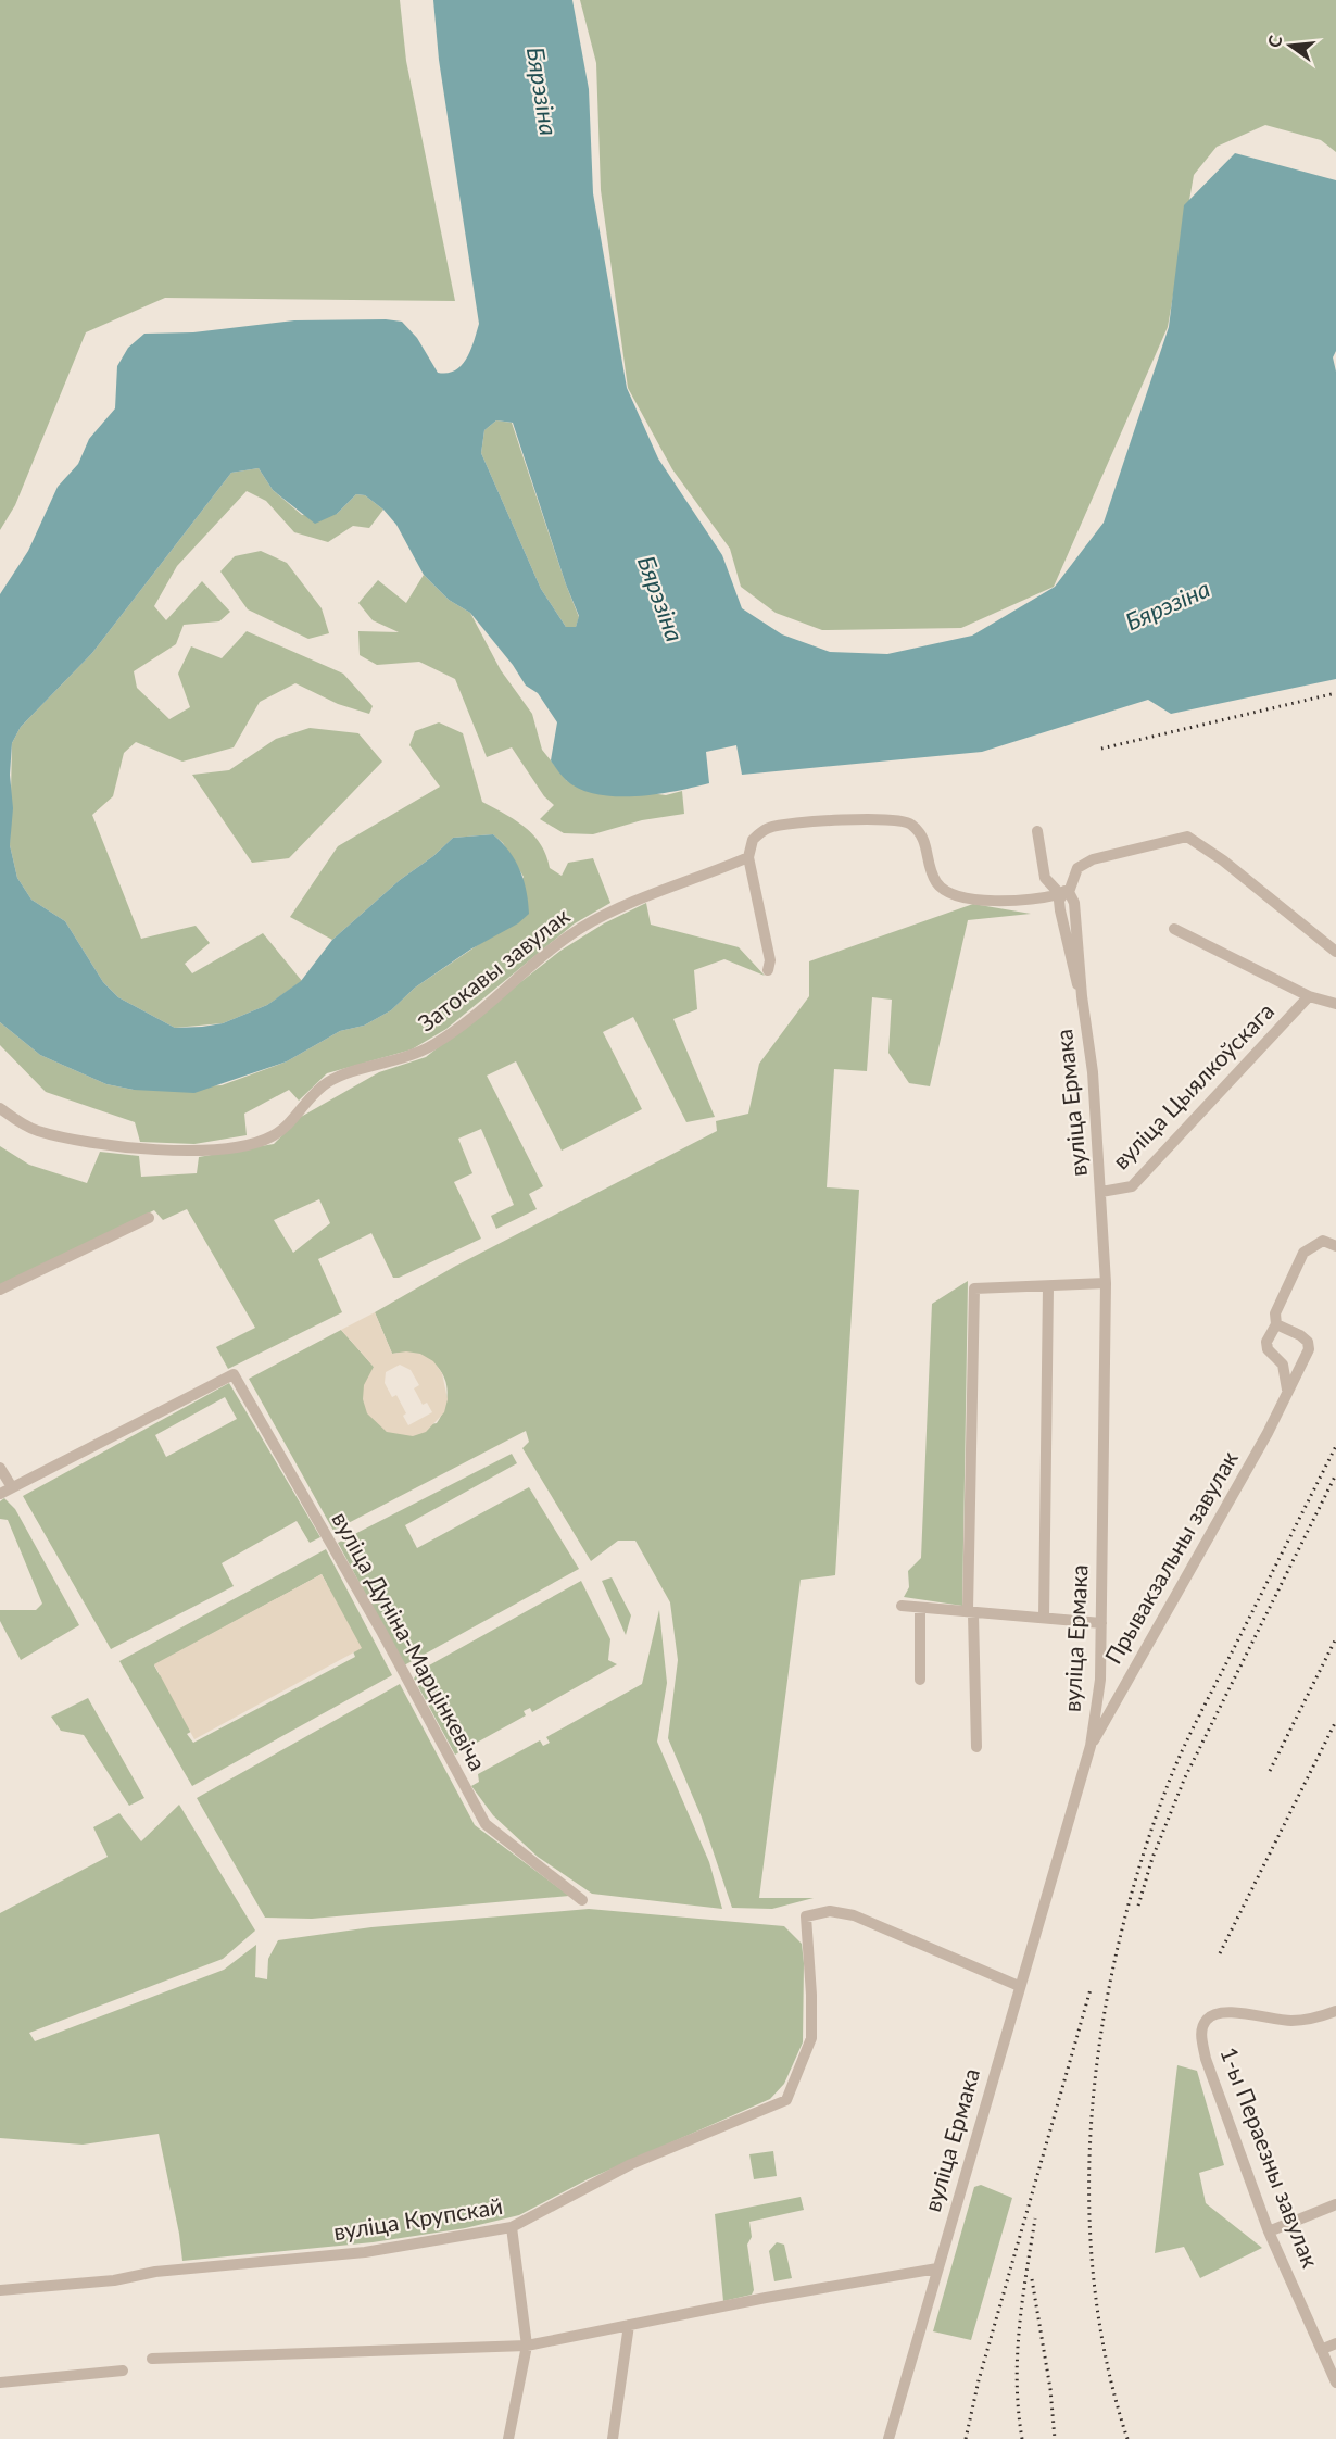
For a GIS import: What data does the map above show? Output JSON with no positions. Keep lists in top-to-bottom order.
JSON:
{
  "streets": {
    "street": [
      "Затокавы завулак",
      "вуліца Цыялкоўскага",
      "вуліца Ермака",
      "Прывакзальны завулак",
      "вуліца Дуніна-Марцінкевіча",
      "1-ы Пераезны завулак",
      "вуліца Крупскай"
    ]
  },
  "crossings": [
    ["вуліца Цыялкоўскага", "вуліца Ермака"],
    ["вуліца Ермака", "Прывакзальны завулак"],
    ["вуліца Ермака", "вуліца Крупскай"]
  ],
  "water": ["Бярэзіна"],
  "north": "left"
}
